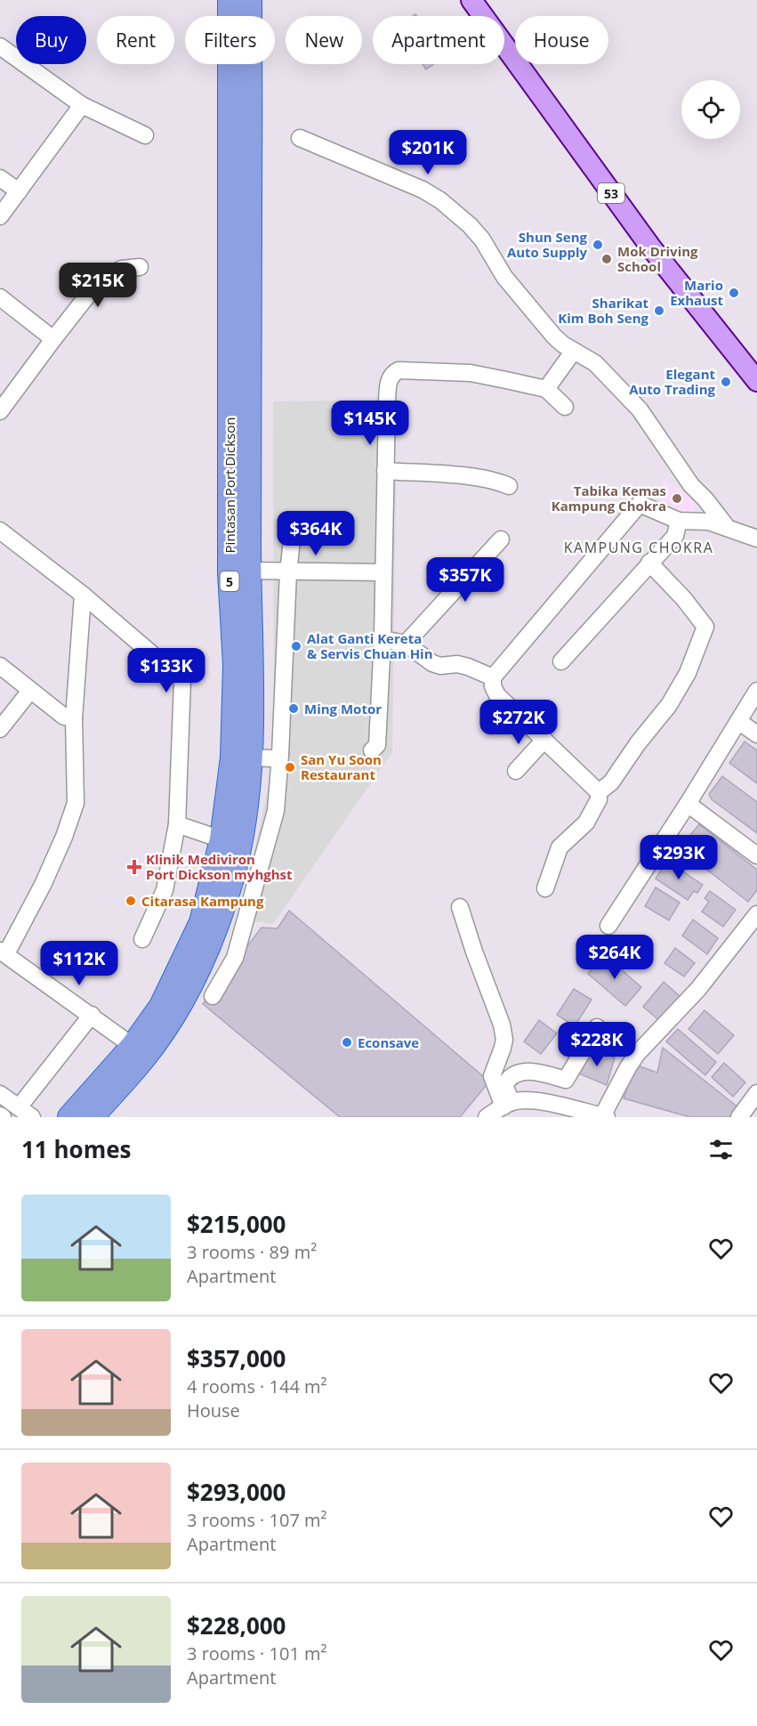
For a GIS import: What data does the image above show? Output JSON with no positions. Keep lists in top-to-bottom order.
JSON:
{
  "streets": {
    "highway": ["Pintasan Port Dickson", "5"],
    "main road": ["53"]
  },
  "districts": ["KAMPUNG CHOKRA"],
  "places": {
    "other": [
      "Shun Seng Auto Supply",
      "Mok Driving School",
      "Mario Exhaust",
      "Sharikat Kim Boh Seng",
      "Elegant Auto Trading",
      "Tabika Kemas Kampung Chokra",
      "Alat Ganti Kereta & Servis Chuan Hin",
      "Ming Motor",
      "San Yu Soon Restaurant",
      "Citarasa Kampung",
      "Econsave"
    ],
    "health": ["Klinik Mediviron Port Dickson myhghst"]
  },
  "page": {
    "chip": [
      "Buy",
      "Rent",
      "Filters",
      "New",
      "Apartment",
      "House"
    ],
    "price": [
      "$201K",
      "$215K",
      "$145K",
      "$364K",
      "$357K",
      "$133K",
      "$272K",
      "$293K",
      "$264K",
      "$112K",
      "$228K"
    ],
    "heading": "11 homes",
    "list": [
      {
        "name": "$215,000",
        "note": "3 rooms · 89 m² · Apartment"
      },
      {
        "name": "$357,000",
        "note": "4 rooms · 144 m² · House"
      },
      {
        "name": "$293,000",
        "note": "3 rooms · 107 m² · Apartment"
      },
      {
        "name": "$228,000",
        "note": "3 rooms · 101 m² · Apartment"
      }
    ]
  }
}
